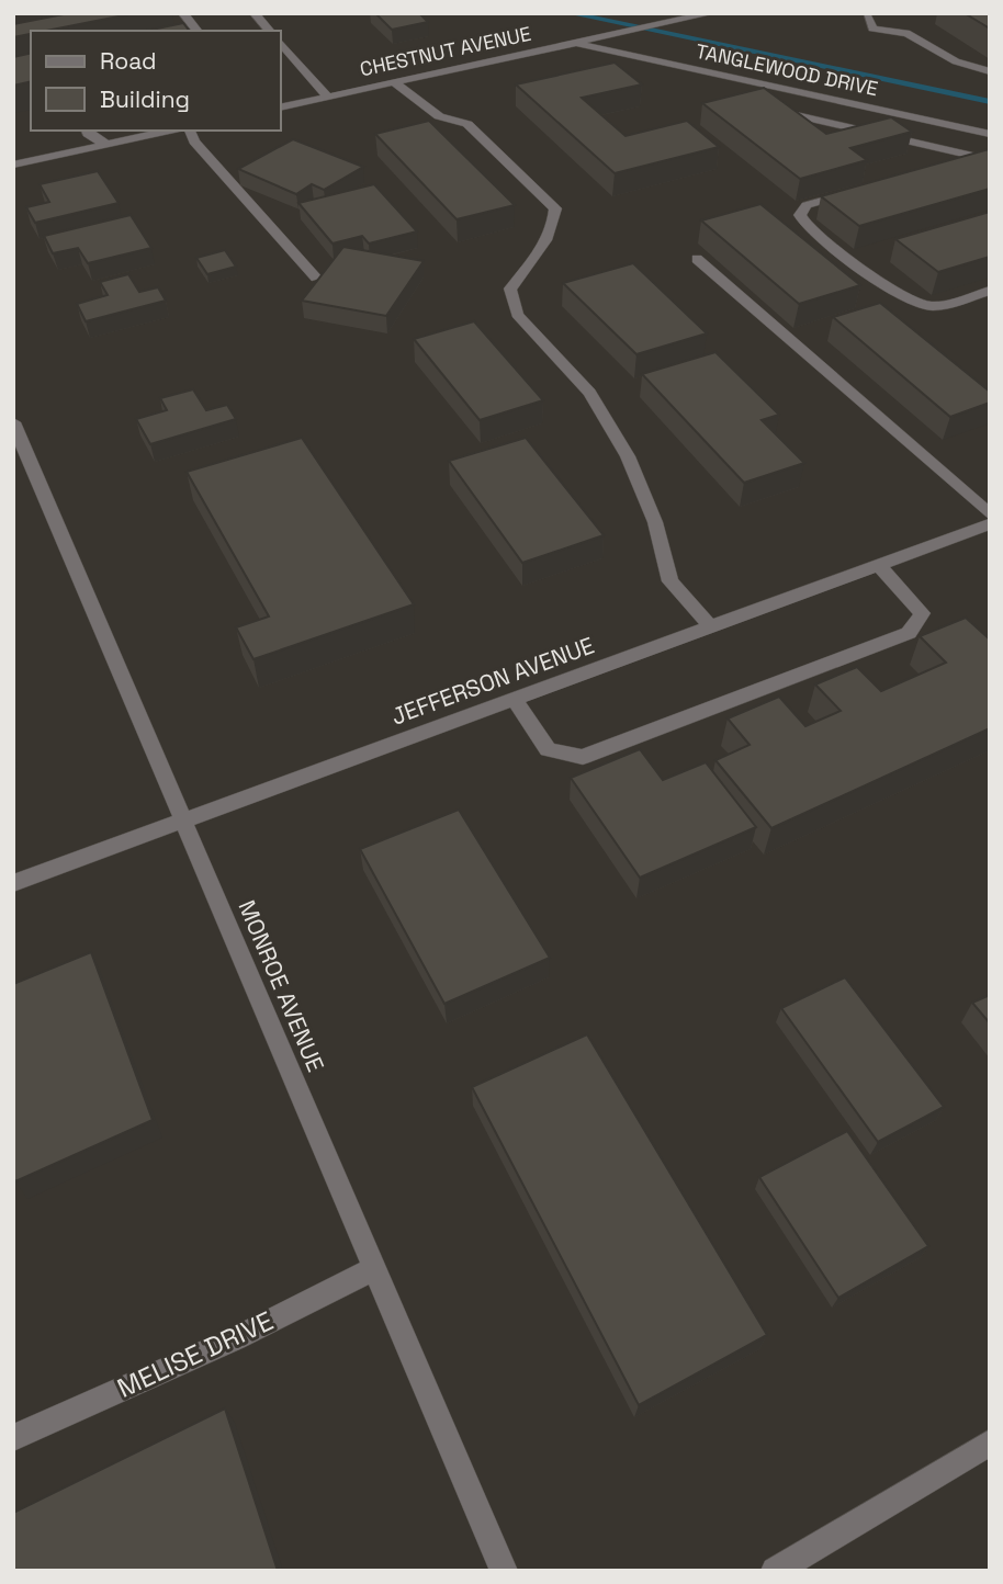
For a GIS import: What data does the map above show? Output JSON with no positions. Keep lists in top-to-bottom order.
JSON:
{
  "streets": {
    "street": [
      "CHESTNUT AVENUE",
      "TANGLEWOOD DRIVE",
      "JEFFERSON AVENUE",
      "MONROE AVENUE",
      "MELISE DRIVE"
    ]
  },
  "crossings": [
    ["CHESTNUT AVENUE", "TANGLEWOOD DRIVE"],
    ["JEFFERSON AVENUE", "MONROE AVENUE"],
    ["MONROE AVENUE", "MELISE DRIVE"]
  ],
  "legend": ["Road", "Building"]
}
